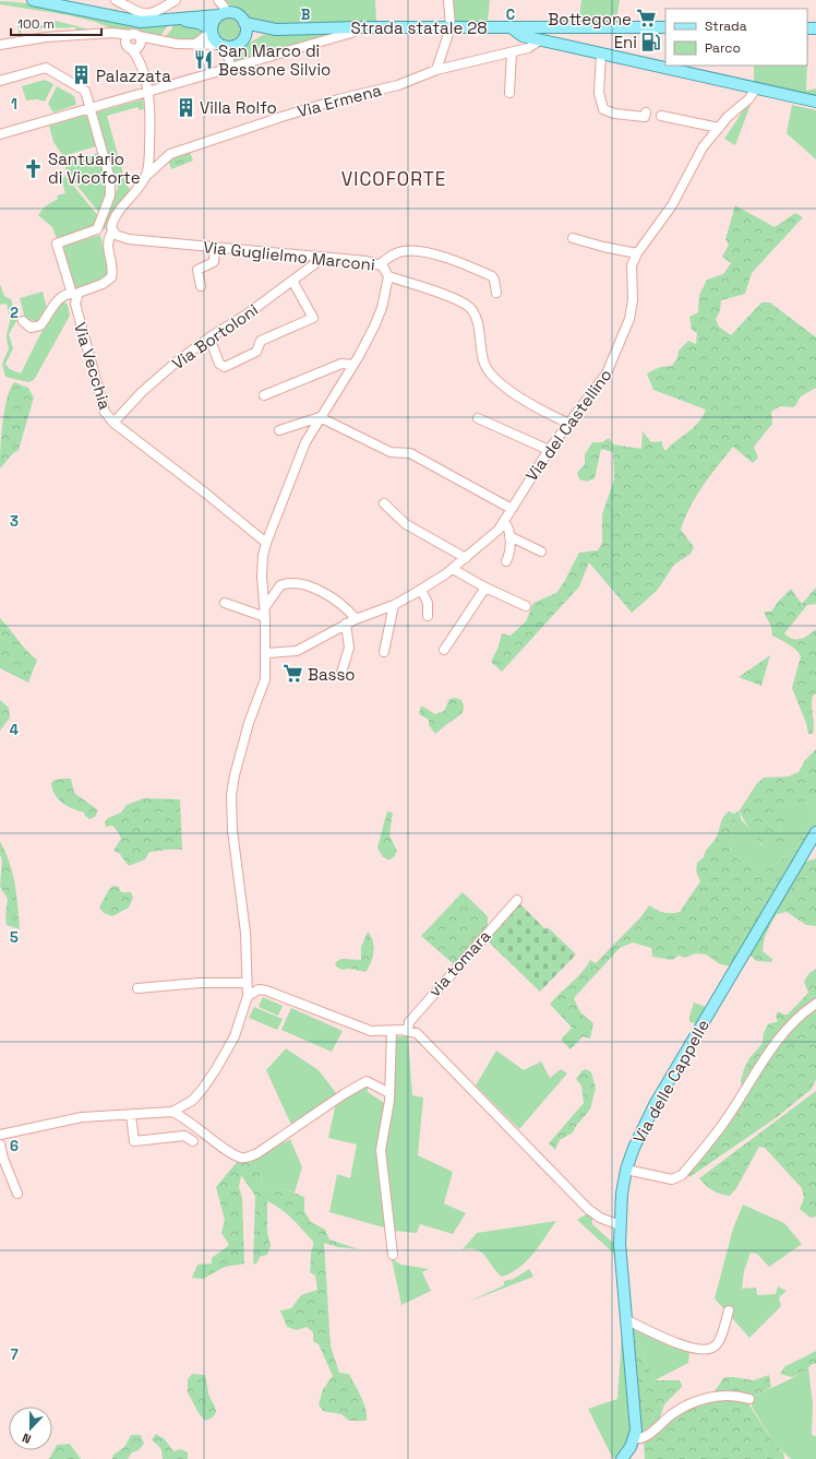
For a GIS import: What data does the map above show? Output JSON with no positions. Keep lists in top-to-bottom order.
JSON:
{
  "streets": {
    "main road": ["Strada statale 28", "Via delle Cappelle"],
    "street": [
      "Via Ermena",
      "Via Guglielmo Marconi",
      "Via Bortoloni",
      "Via Vecchia",
      "Via del Castellino",
      "via tomara"
    ]
  },
  "crossings": [
    ["Via Guglielmo Marconi", "Via Bortoloni"],
    ["Via Guglielmo Marconi", "Via Vecchia"],
    ["Via Guglielmo Marconi", "Via del Castellino"],
    ["Via Bortoloni", "Via Vecchia"]
  ],
  "districts": ["VICOFORTE"],
  "places": {
    "supermarket": ["Bottegone", "Basso"],
    "fuel station": ["Eni"],
    "restaurant": ["San Marco di Bessone Silvio"],
    "building": ["Palazzata", "Villa Rolfo"],
    "church": ["Santuario di Vicoforte"]
  },
  "legend": ["Strada", "Parco"],
  "scale_bar": "100 m",
  "north": "bottom",
  "grid": {
    "columns": ["B", "C"],
    "rows": [
      "1",
      "2",
      "3",
      "4",
      "5",
      "6",
      "7"
    ]
  }
}
